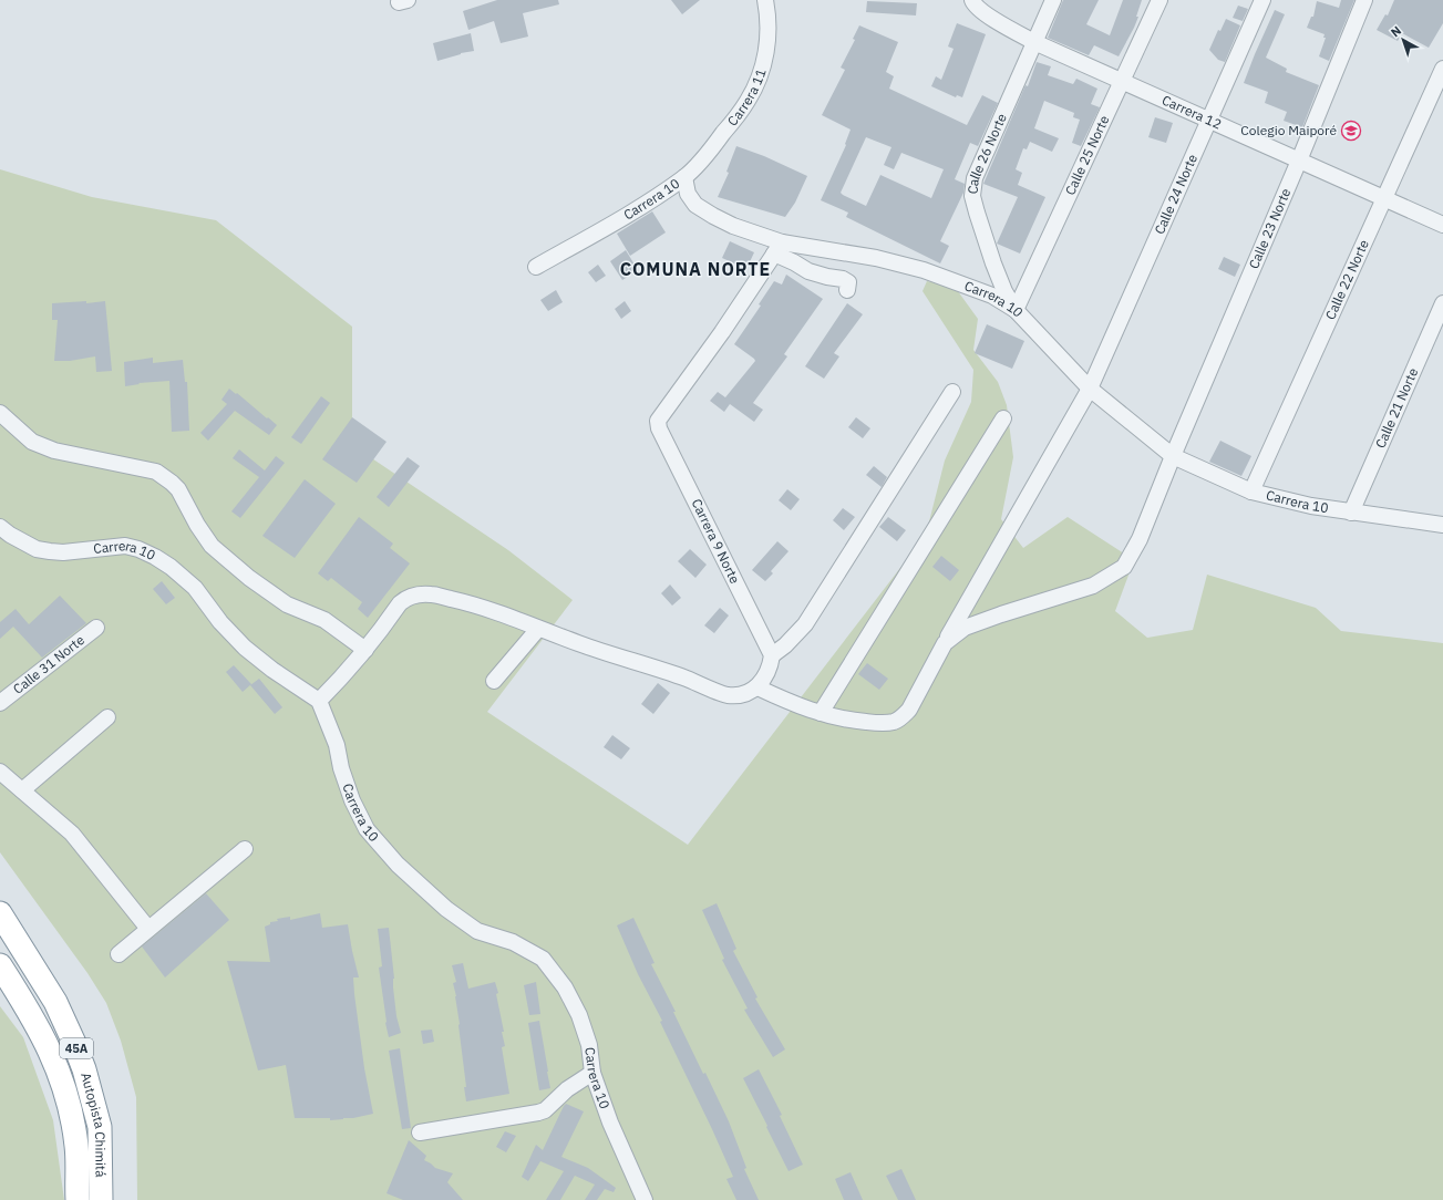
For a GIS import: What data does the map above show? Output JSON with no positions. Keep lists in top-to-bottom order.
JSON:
{
  "streets": {
    "highway": ["45A", "Autopista Chimitá"],
    "street": [
      "Carrera 11",
      "Carrera 12",
      "Calle 26 Norte",
      "Calle 25 Norte",
      "Calle 24 Norte",
      "Carrera 10",
      "Calle 23 Norte",
      "Calle 22 Norte",
      "Calle 21 Norte",
      "Carrera 9 Norte",
      "Calle 31 Norte"
    ]
  },
  "crossings": [
    ["Carrera 11", "Carrera 10"],
    ["Carrera 12", "Calle 26 Norte"],
    ["Carrera 12", "Calle 25 Norte"],
    ["Carrera 12", "Calle 24 Norte"],
    ["Carrera 12", "Calle 23 Norte"],
    ["Carrera 12", "Calle 22 Norte"],
    ["Calle 26 Norte", "Calle 25 Norte"],
    ["Calle 26 Norte", "Carrera 10"],
    ["Calle 25 Norte", "Carrera 10"],
    ["Calle 24 Norte", "Carrera 10"],
    ["Calle 24 Norte", "Calle 23 Norte"],
    ["Carrera 10", "Calle 23 Norte"],
    ["Carrera 10", "Calle 22 Norte"],
    ["Carrera 10", "Calle 21 Norte"],
    ["Carrera 10", "Carrera 9 Norte"]
  ],
  "districts": ["COMUNA NORTE"],
  "places": {
    "school or university": ["Colegio Maiporé"]
  },
  "north": "top left"
}
